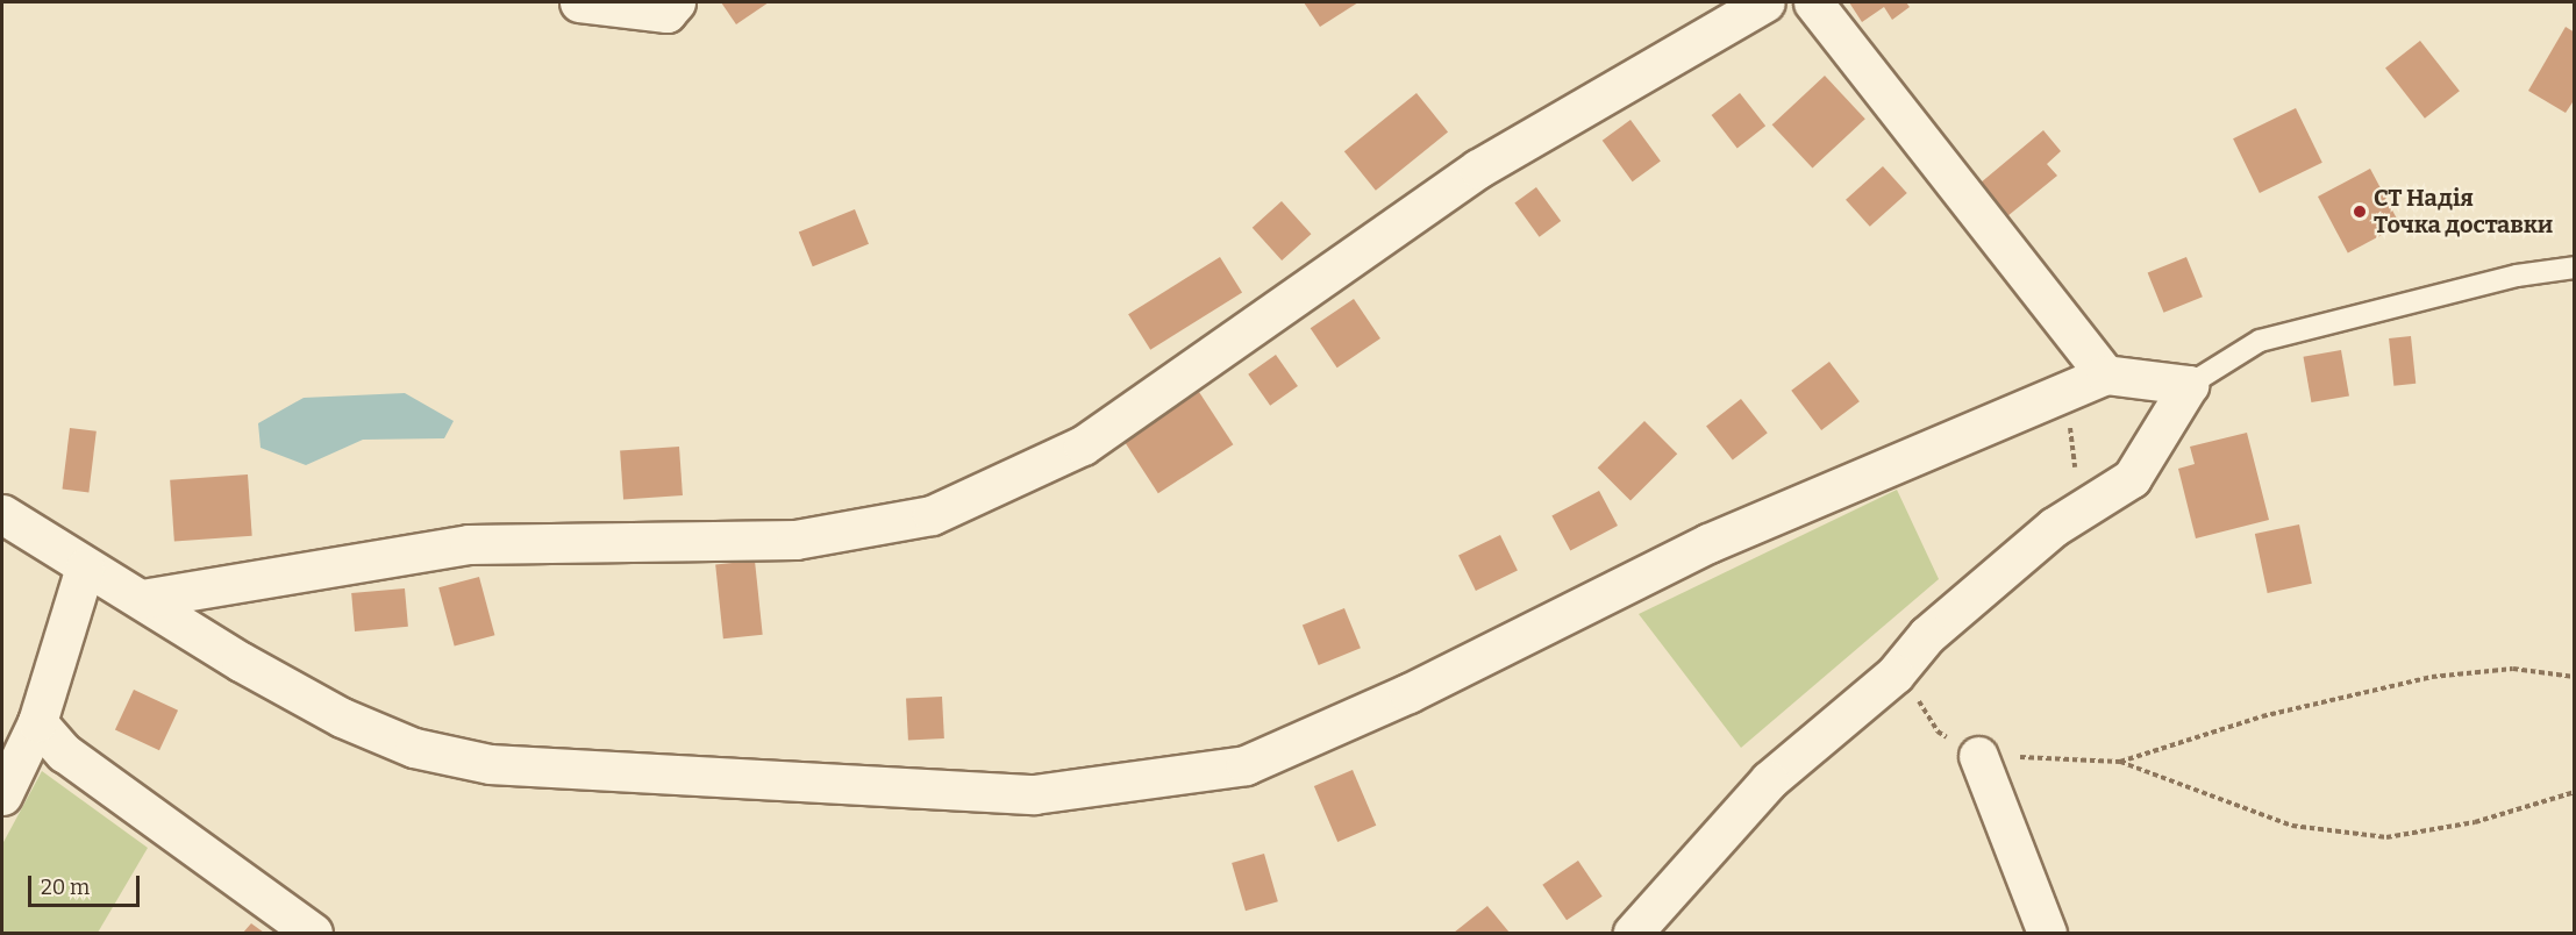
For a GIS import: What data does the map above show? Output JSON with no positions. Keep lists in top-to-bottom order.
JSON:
{
  "places": ["СТ Надія Точка доставки"],
  "scale_bar": "20 m"
}
